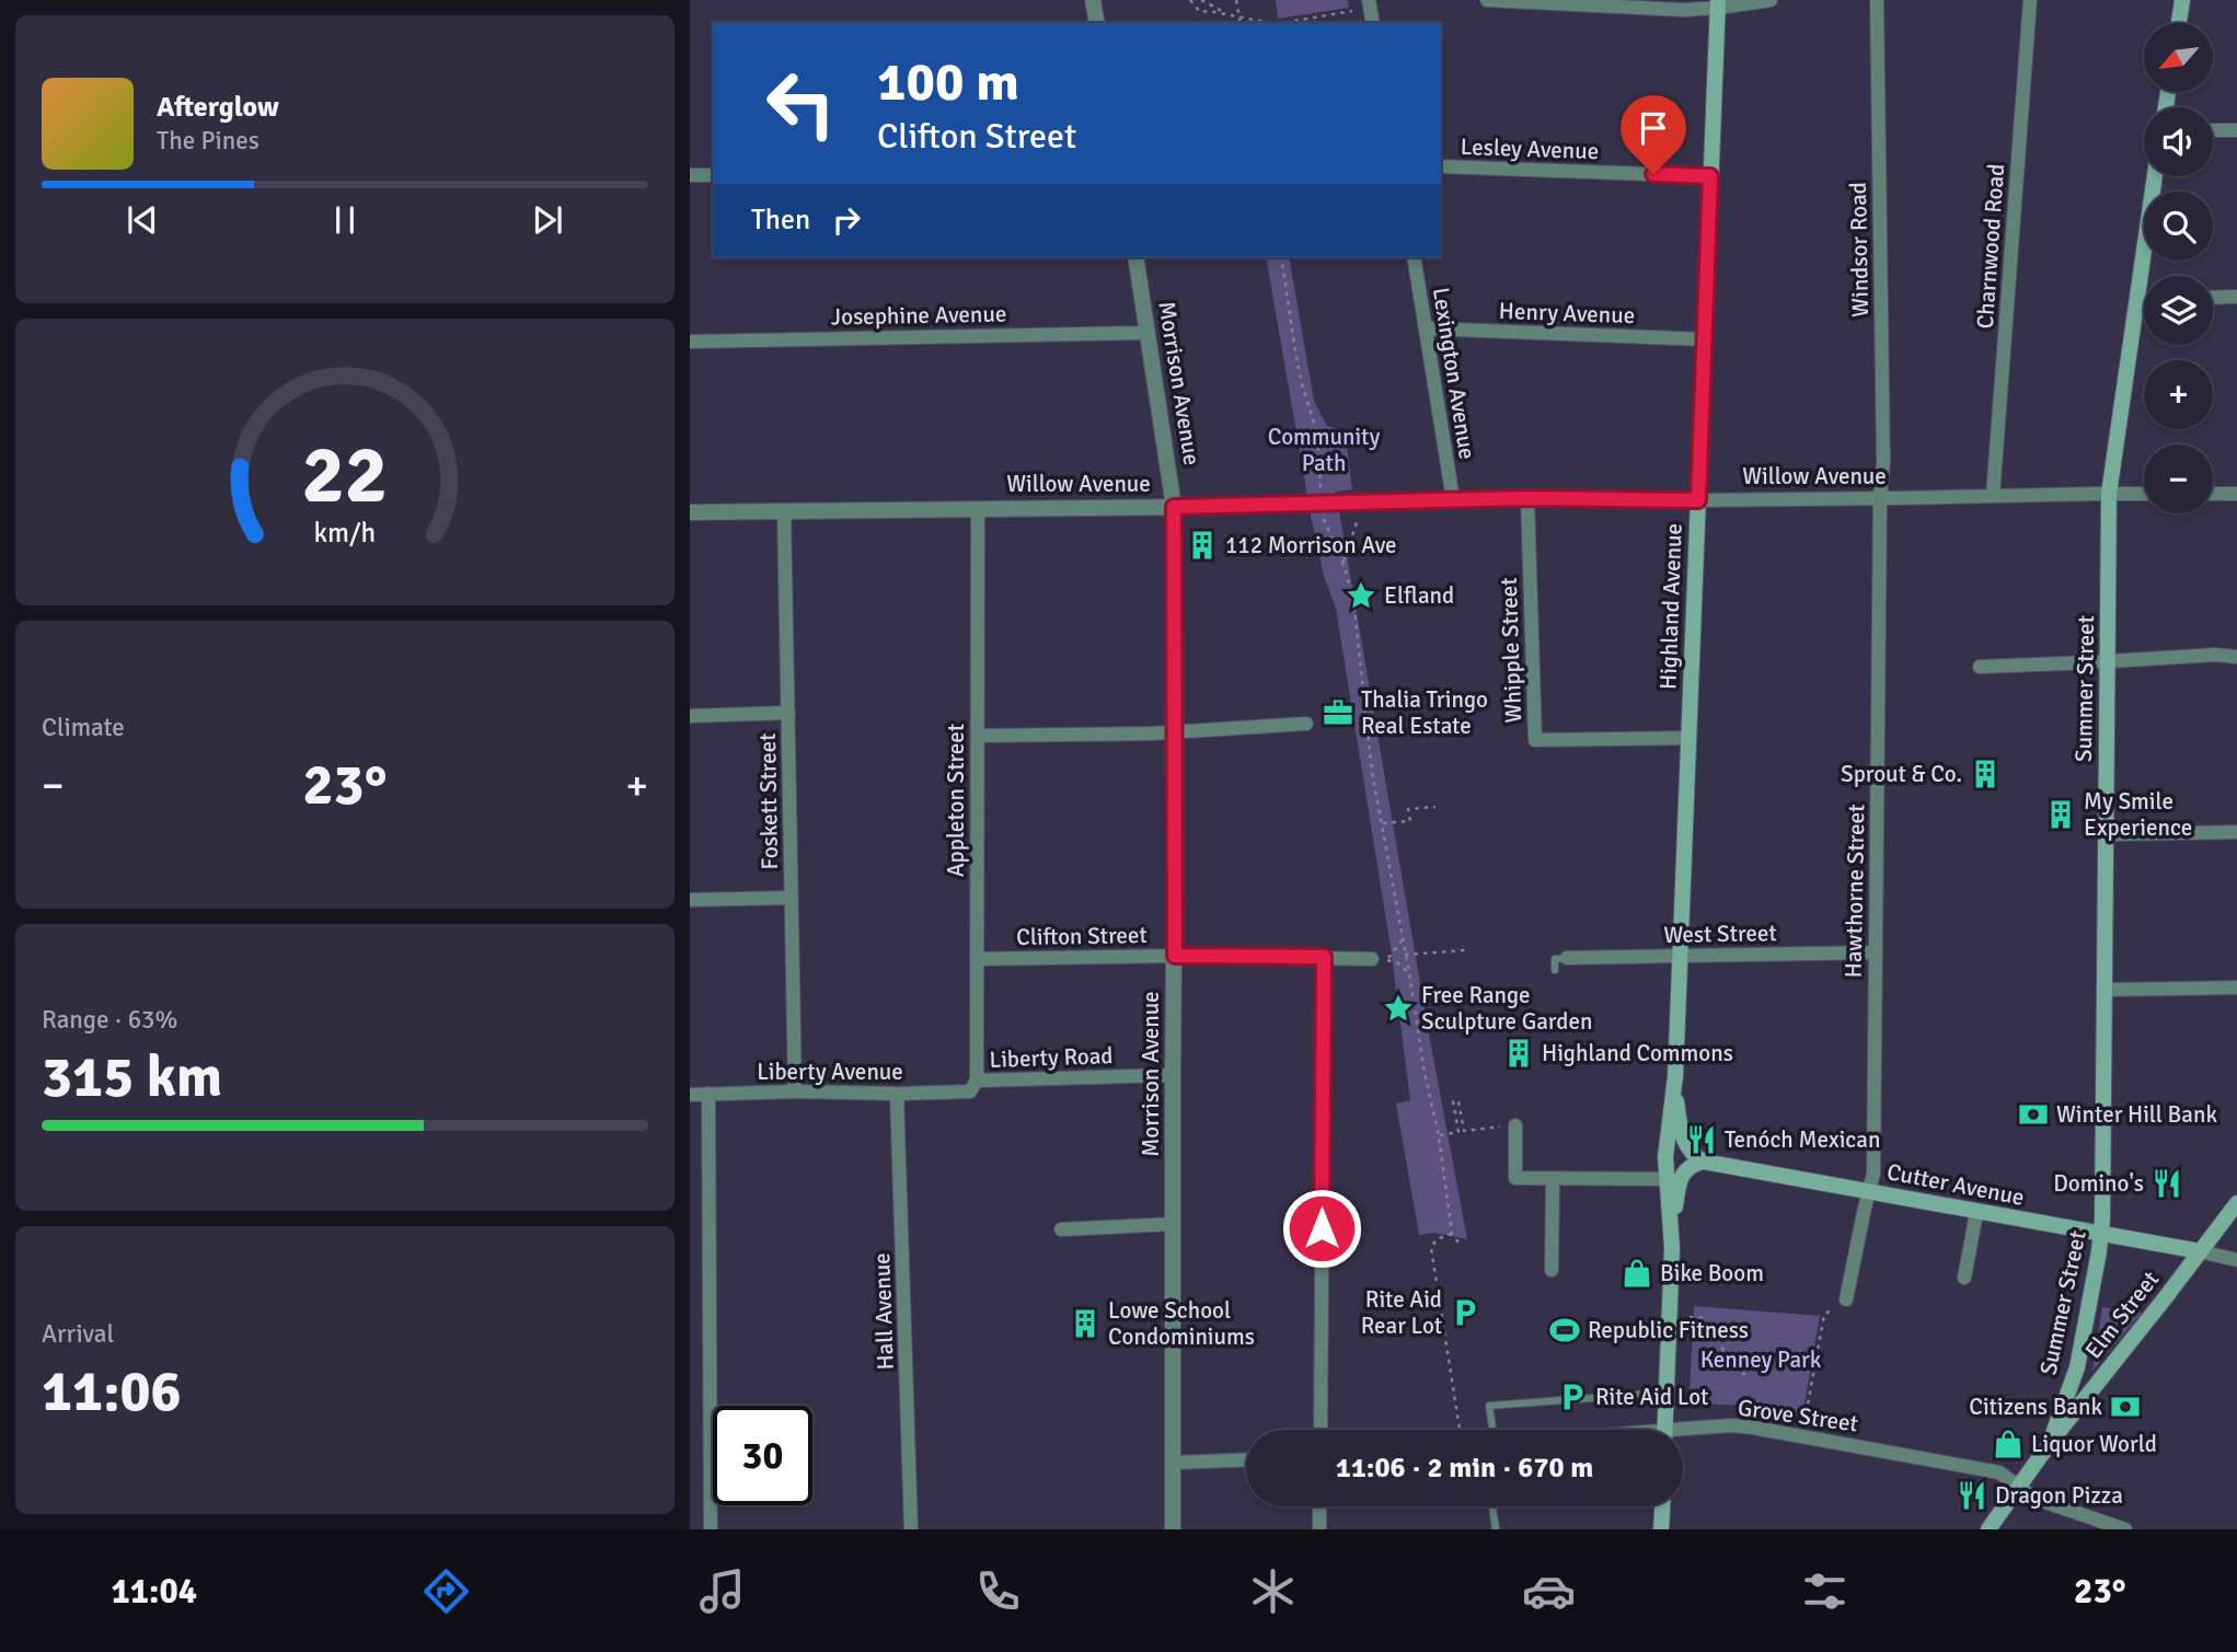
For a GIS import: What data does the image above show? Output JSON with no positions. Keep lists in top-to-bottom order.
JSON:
{
  "streets": {
    "main road": [
      "Highland Avenue",
      "Summer Street",
      "Cutter Avenue",
      "Elm Street"
    ],
    "street": [
      "Lesley Avenue",
      "Charnwood Road",
      "Windsor Road",
      "Henry Avenue",
      "Josephine Avenue",
      "Lexington Avenue",
      "Morrison Avenue",
      "Willow Avenue",
      "Whipple Street",
      "Appleton Street",
      "Foskett Street",
      "Hawthorne Street",
      "West Street",
      "Clifton Street",
      "Liberty Road",
      "Liberty Avenue",
      "Hall Avenue",
      "Grove Street"
    ]
  },
  "crossings": [
    ["Lesley Avenue", "Highland Avenue"],
    ["Charnwood Road", "Willow Avenue"],
    ["Windsor Road", "Willow Avenue"],
    ["Windsor Road", "Hawthorne Street"],
    ["Henry Avenue", "Lexington Avenue"],
    ["Henry Avenue", "Highland Avenue"],
    ["Josephine Avenue", "Morrison Avenue"],
    ["Lexington Avenue", "Willow Avenue"],
    ["Morrison Avenue", "Willow Avenue"],
    ["Morrison Avenue", "Clifton Street"],
    ["Morrison Avenue", "Liberty Road"],
    ["Willow Avenue", "Highland Avenue"],
    ["Willow Avenue", "Whipple Street"],
    ["Willow Avenue", "Summer Street"],
    ["Willow Avenue", "Appleton Street"],
    ["Willow Avenue", "Foskett Street"],
    ["Willow Avenue", "Hawthorne Street"],
    ["Highland Avenue", "Whipple Street"],
    ["Highland Avenue", "West Street"],
    ["Highland Avenue", "Cutter Avenue"],
    ["Summer Street", "Cutter Avenue"],
    ["Summer Street", "Elm Street"],
    ["Appleton Street", "Clifton Street"],
    ["Appleton Street", "Liberty Road"],
    ["Appleton Street", "Liberty Avenue"],
    ["Foskett Street", "Liberty Avenue"],
    ["Hawthorne Street", "West Street"],
    ["Hawthorne Street", "Cutter Avenue"],
    ["Liberty Road", "Liberty Avenue"],
    ["Liberty Avenue", "Hall Avenue"],
    ["Cutter Avenue", "Elm Street"],
    ["Elm Street", "Grove Street"]
  ],
  "parks": ["Community Path", "Kenney Park"],
  "places": {
    "building": [
      "112 Morrison Ave",
      "Sprout & Co.",
      "My Smile Experience",
      "Highland Commons",
      "Lowe School Condominiums"
    ],
    "place": ["Elfland", "Free Range Sculpture Garden"],
    "office": ["Thalia Tringo Real Estate"],
    "bank": ["Winter Hill Bank", "Citizens Bank"],
    "restaurant": ["Tenóch Mexican", "Domino's", "Dragon Pizza"],
    "shop": ["Bike Boom", "Liquor World"],
    "parking": ["Rite Aid Rear Lot", "Rite Aid Lot"],
    "sports": ["Republic Fitness"]
  },
  "north": "bottom left",
  "page": {
    "map_buttons": ["+", "−"],
    "turn": ["100 m", "Clifton Street"],
    "song": ["Afterglow", "The Pines"],
    "then": "Then",
    "tile": [
      "Climate",
      ["Range · 63%", "315 km"],
      ["Arrival", "11:06"]
    ],
    "heat": ["−", "23°", "+"],
    "limit": "30",
    "trip": "11:06 · 2 min · 670 m",
    "tabs": ["11:04", "23°"],
    "gauge": ["22", "km/h"]
  }
}
